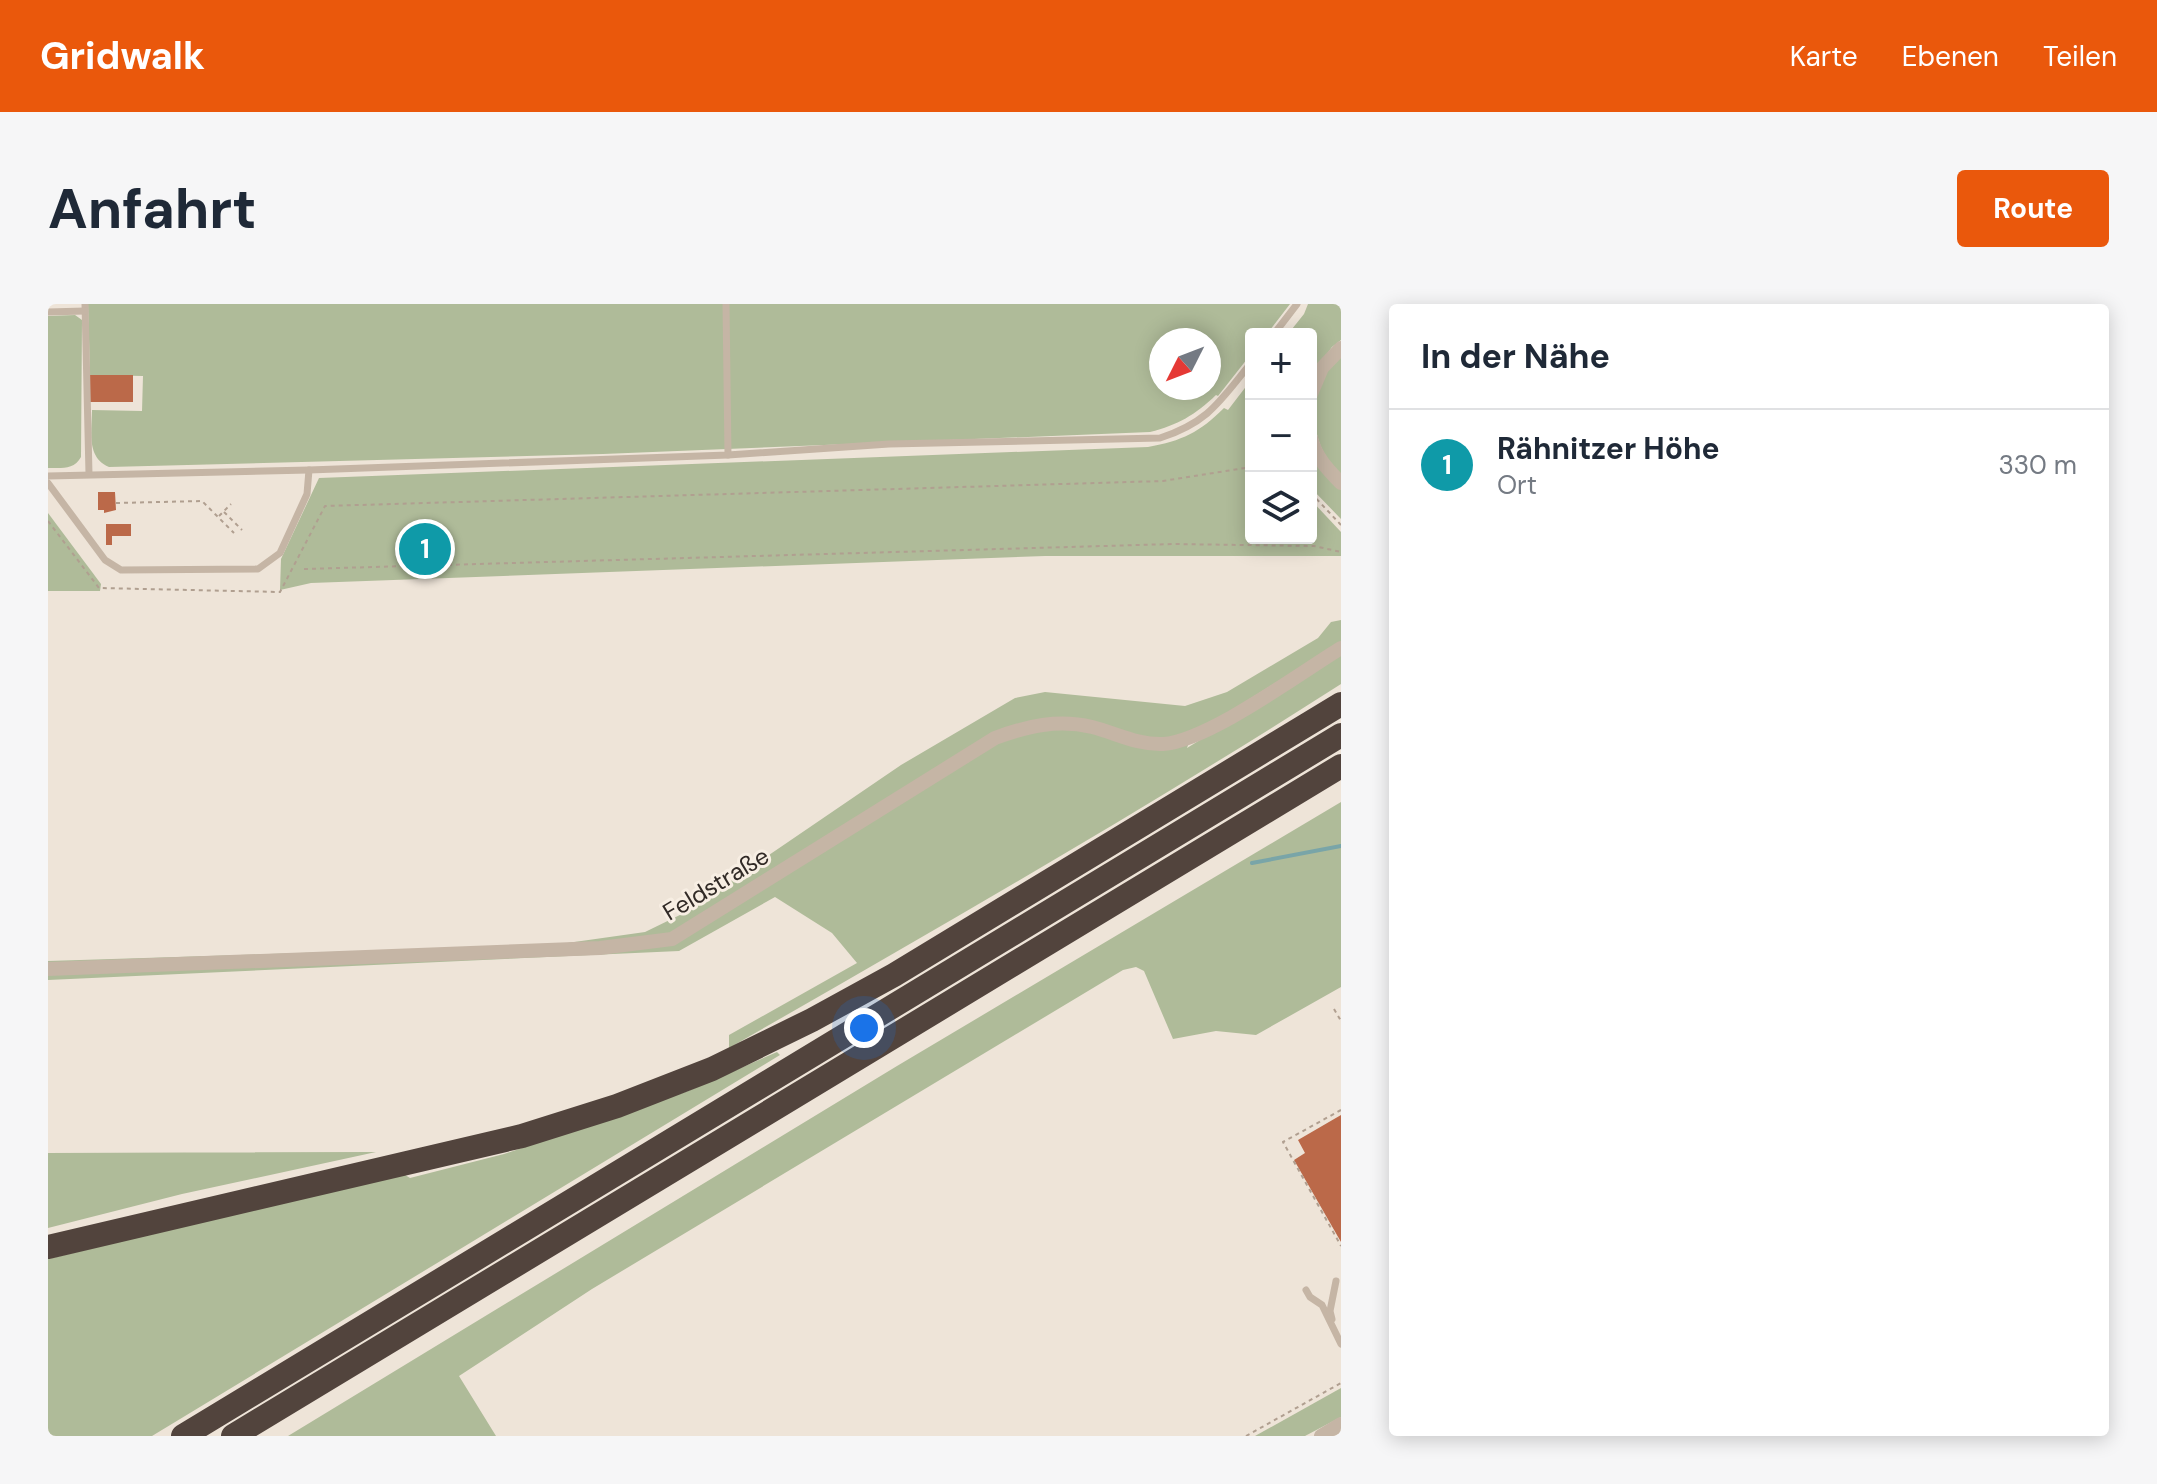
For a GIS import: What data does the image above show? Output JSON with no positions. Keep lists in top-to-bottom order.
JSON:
{
  "streets": {
    "street": ["Feldstraße"]
  },
  "north": "bottom left",
  "page": {
    "header": "Gridwalk",
    "nav": ["Karte", "Ebenen", "Teilen"],
    "buttons": "Route",
    "title": "Anfahrt",
    "heading": "In der Nähe",
    "map_buttons": ["+", "−"],
    "list": [
      {
        "mark": "1",
        "name": "Rähnitzer Höhe",
        "note": "Ort",
        "value": "330 m"
      }
    ],
    "pins": "1"
  }
}
